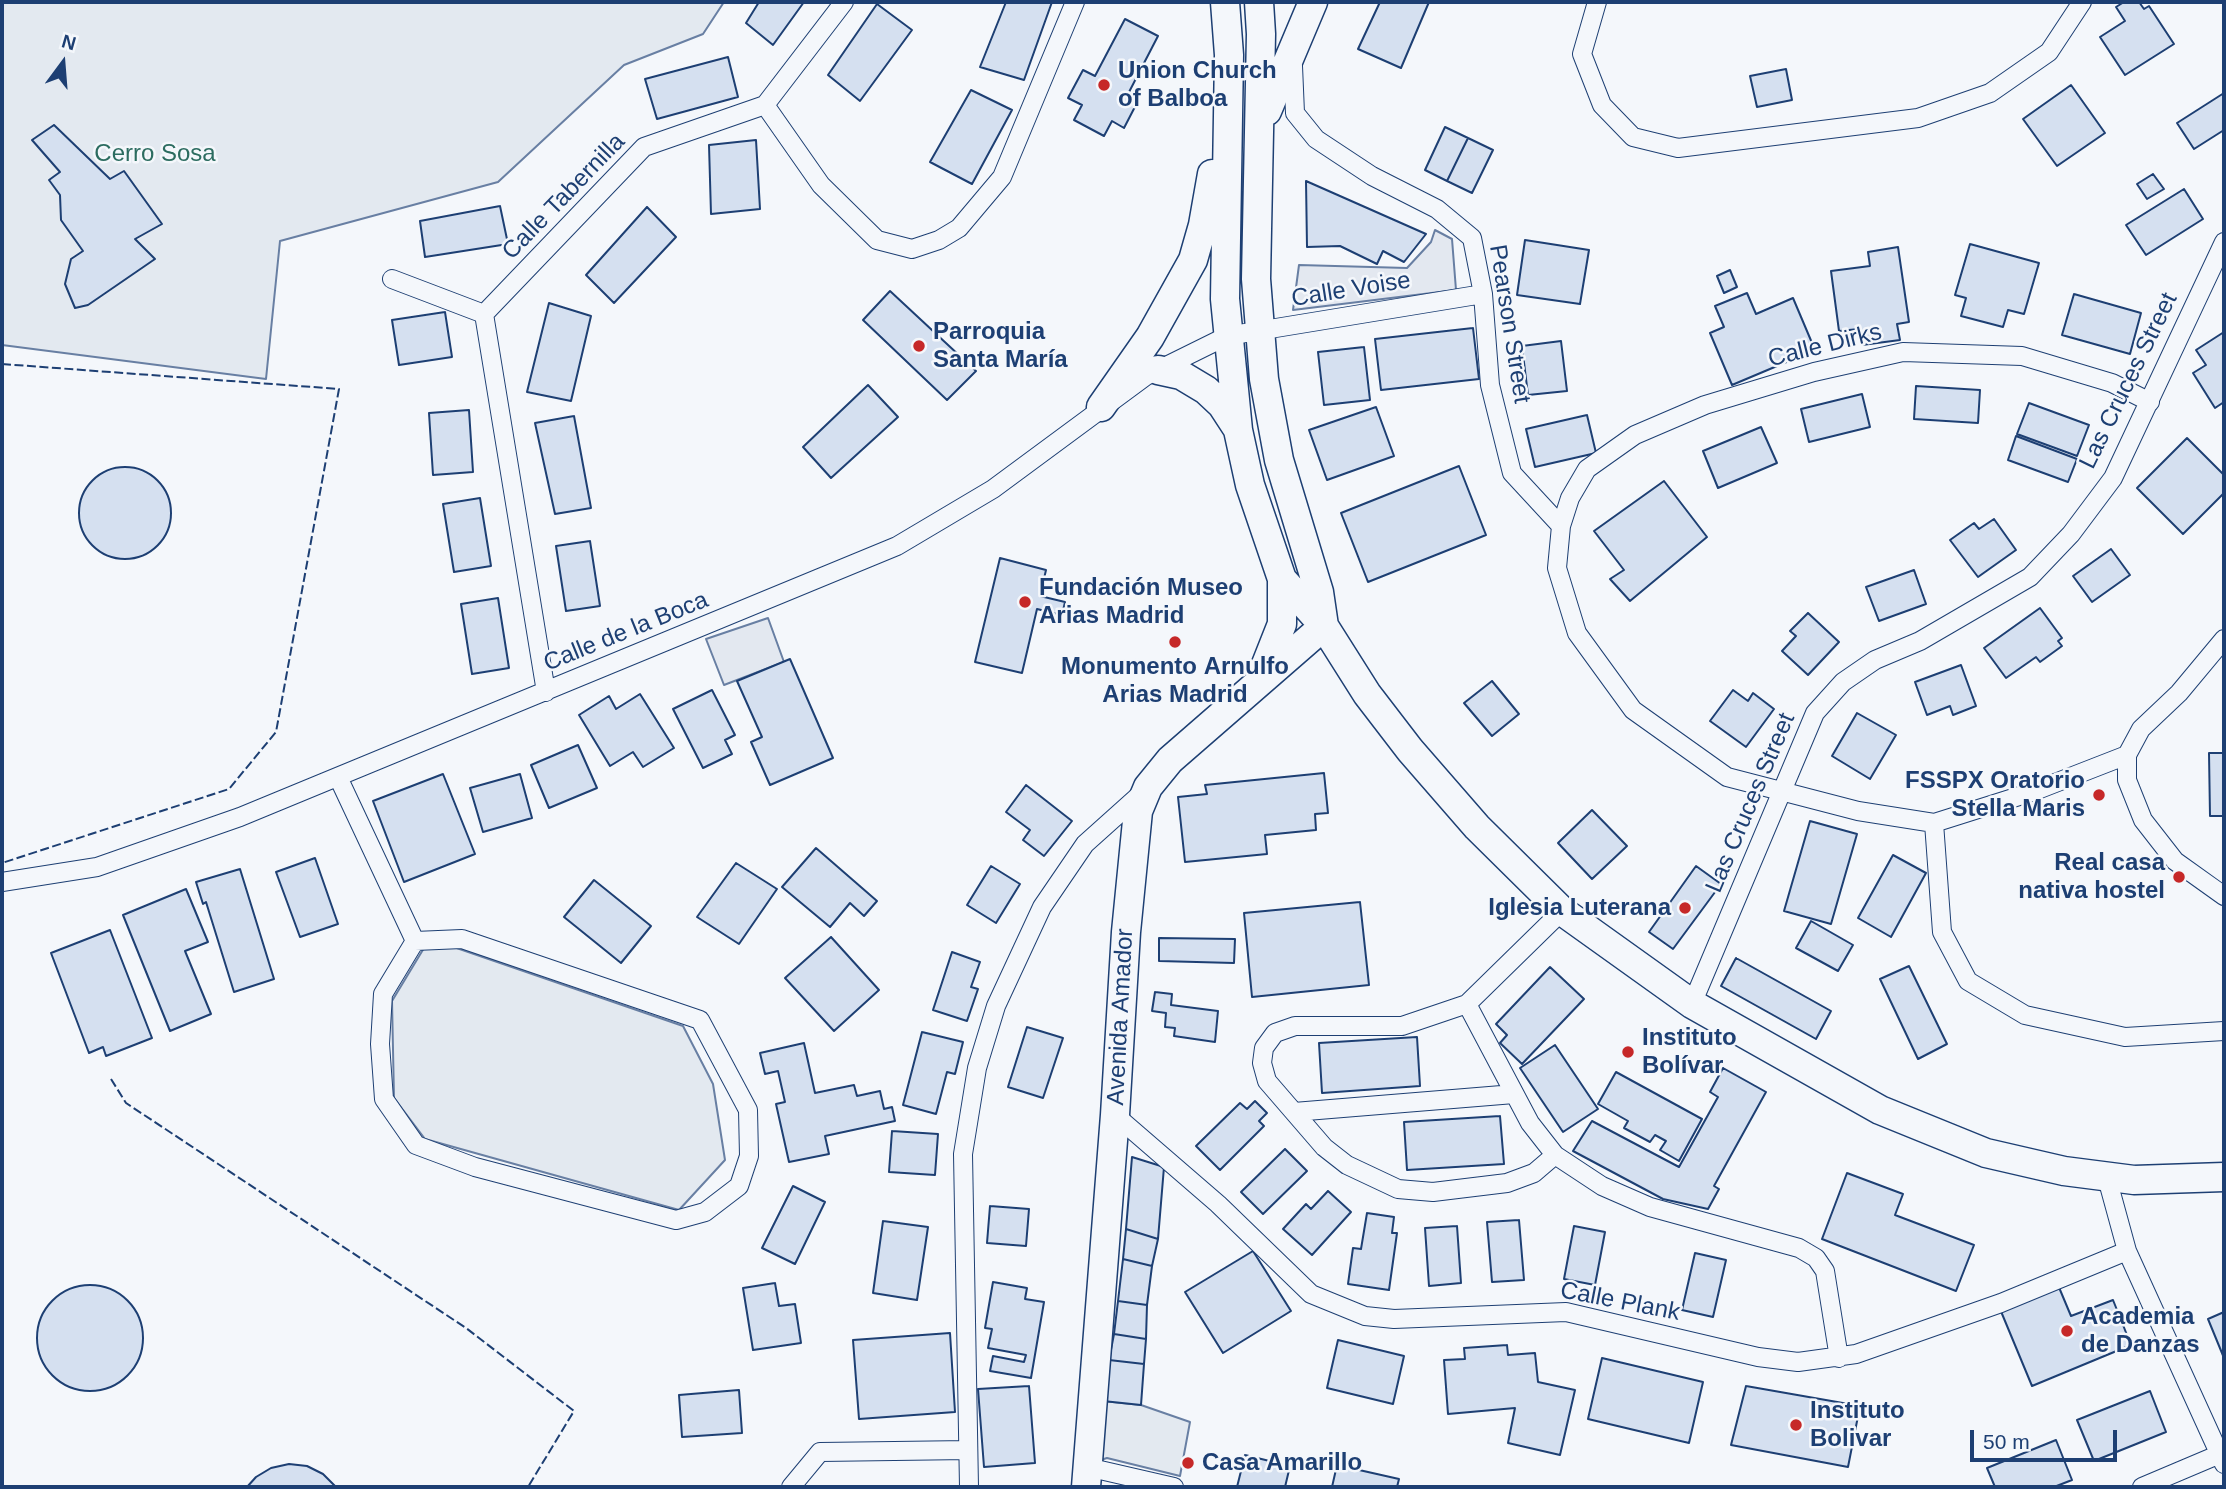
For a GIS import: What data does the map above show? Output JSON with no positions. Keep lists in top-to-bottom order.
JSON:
{
  "streets": {
    "main road": ["Avenida Amador"],
    "street": [
      "Calle Tabernilla",
      "Calle Voise",
      "Pearson Street",
      "Calle Dirks",
      "Las Cruces Street",
      "Calle de la Boca",
      "Calle Plank"
    ]
  },
  "crossings": [
    ["Calle Voise", "Pearson Street"],
    ["Calle Voise", "Calle de la Boca"],
    ["Pearson Street", "Calle Dirks"],
    ["Calle Dirks", "Las Cruces Street"],
    ["Avenida Amador", "Calle Plank"]
  ],
  "parks": ["Cerro Sosa"],
  "places": [
    "Union Church of Balboa",
    "Parroquia Santa María",
    "Fundación Museo Arias Madrid",
    "Monumento Arnulfo Arias Madrid",
    "FSSPX Oratorio Stella Maris",
    "Real casa nativa hostel",
    "Iglesia Luterana",
    "Instituto Bolívar",
    "Academia de Danzas",
    "Instituto Bolivar",
    "Casa Amarillo"
  ],
  "scale_bar": "50 m",
  "north": "top"
}
